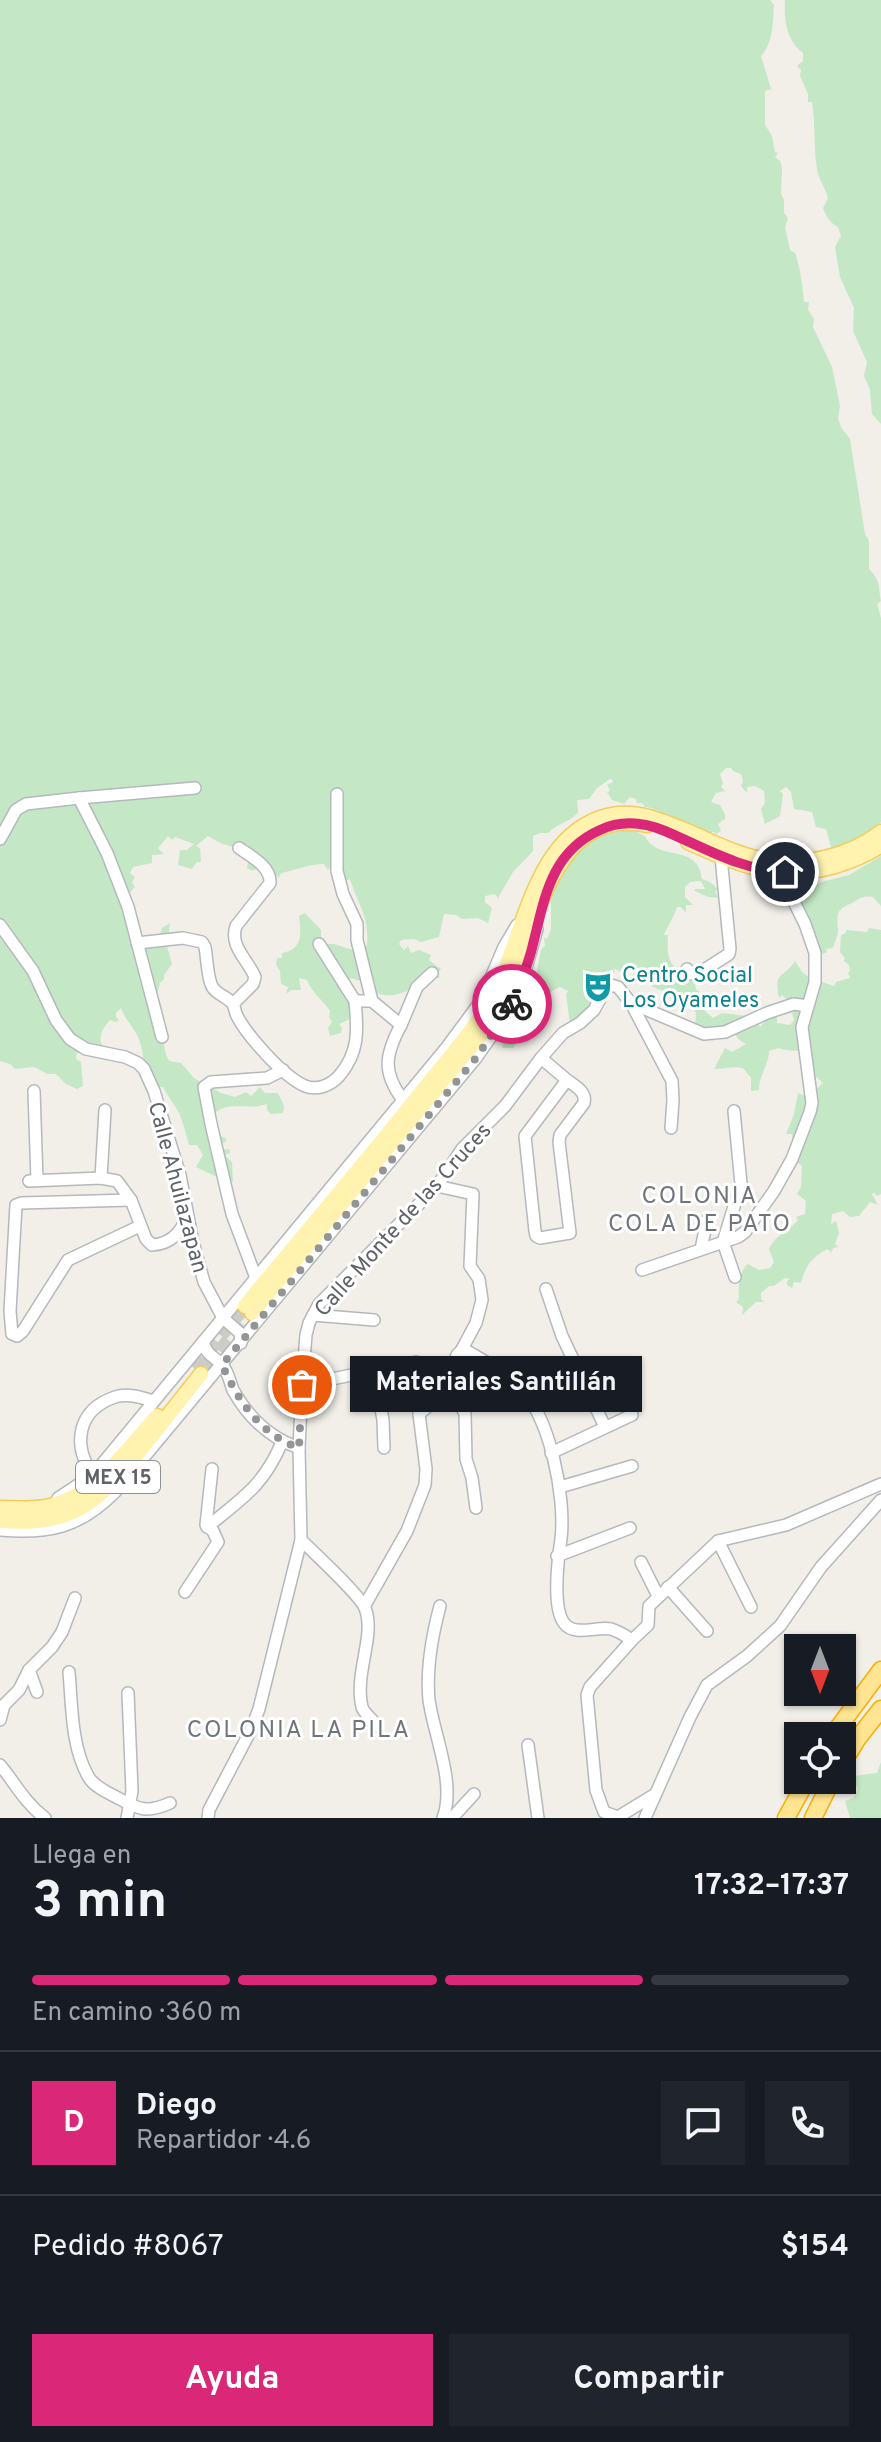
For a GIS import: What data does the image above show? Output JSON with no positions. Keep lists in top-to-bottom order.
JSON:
{
  "streets": {
    "main road": ["MEX 15"],
    "street": ["Calle Ahuilazapan", "Calle Monte de las Cruces"]
  },
  "districts": ["COLONIA COLA DE PATO", "COLONIA LA PILA"],
  "places": {
    "theatre": ["Centro Social Los Oyameles"],
    "other": ["Materiales Santillán"]
  },
  "north": "bottom",
  "page": {
    "bubble": "Materiales Santillán",
    "heading": ["3 min", "Llega en", "17:32–17:37"],
    "panel": [
      "Diego",
      "Repartidor · 4.6",
      "Pedido #8067",
      "$154"
    ],
    "bar": "En camino · 360 m",
    "round": "D",
    "buttons": ["Ayuda", "Compartir"]
  }
}
